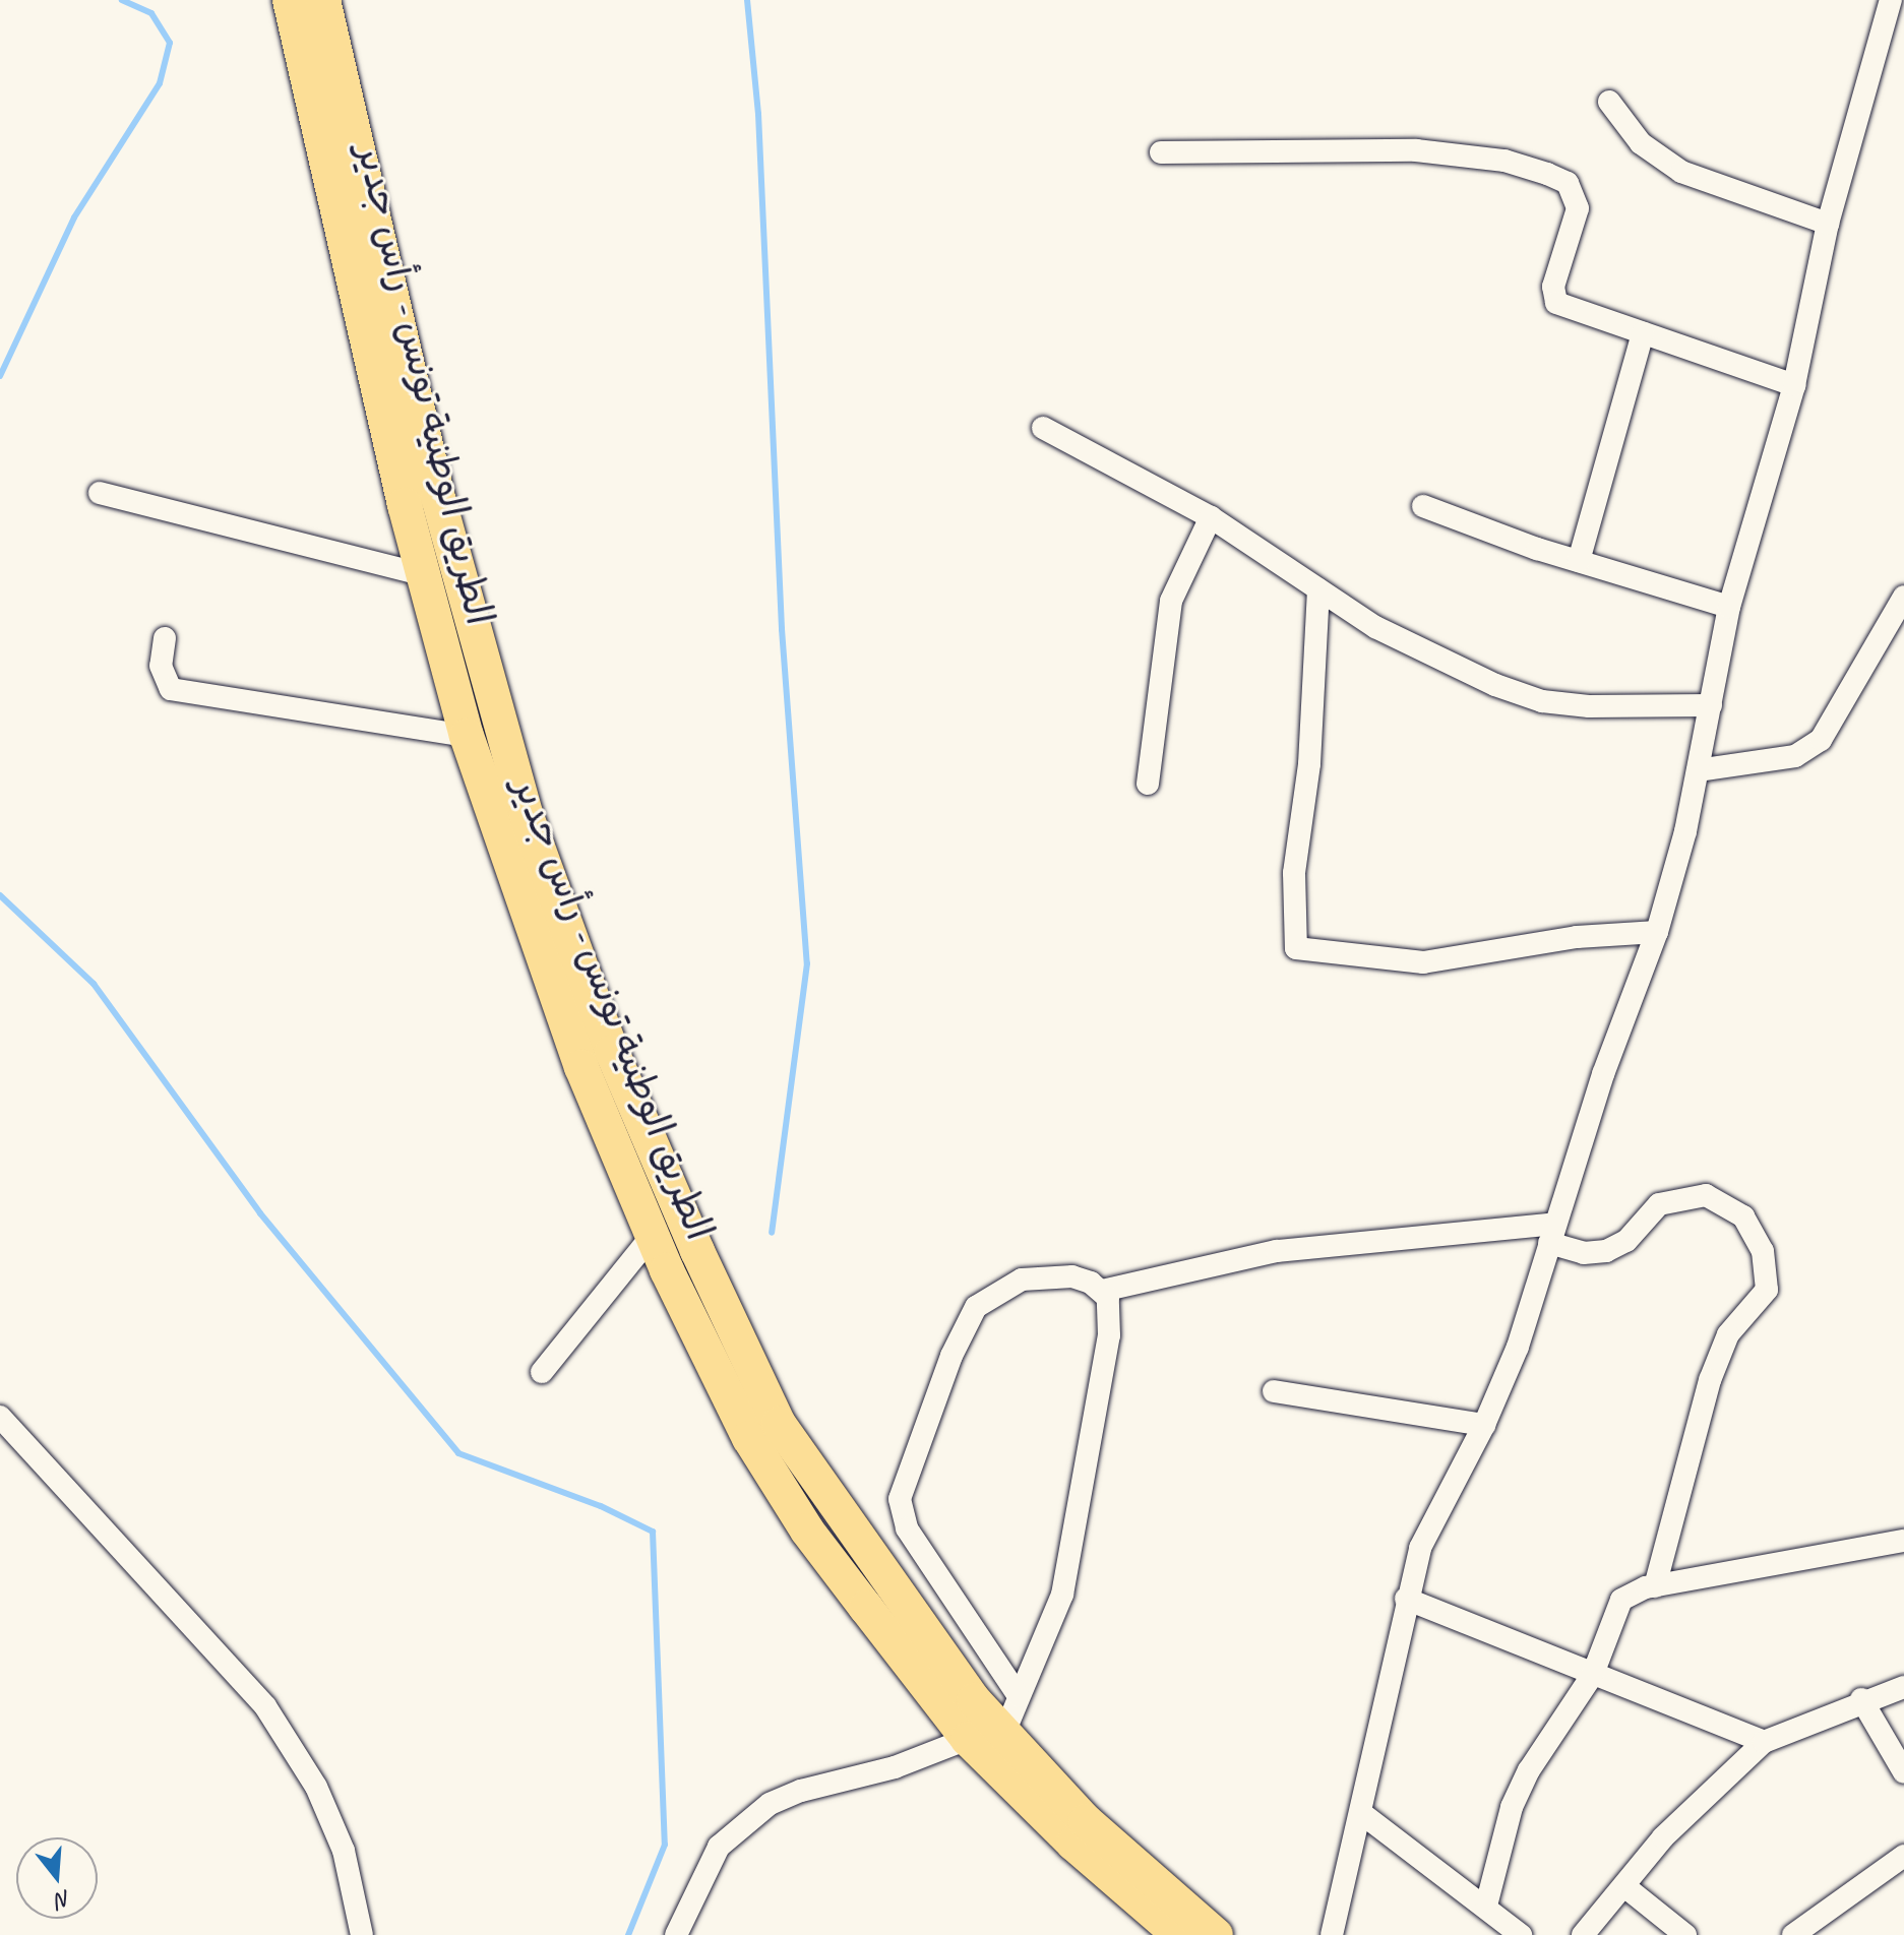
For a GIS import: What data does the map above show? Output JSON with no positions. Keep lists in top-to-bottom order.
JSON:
{
  "streets": {
    "main road": ["الطريق الوطنية تونس - رأس جدير"]
  },
  "north": "bottom"
}
